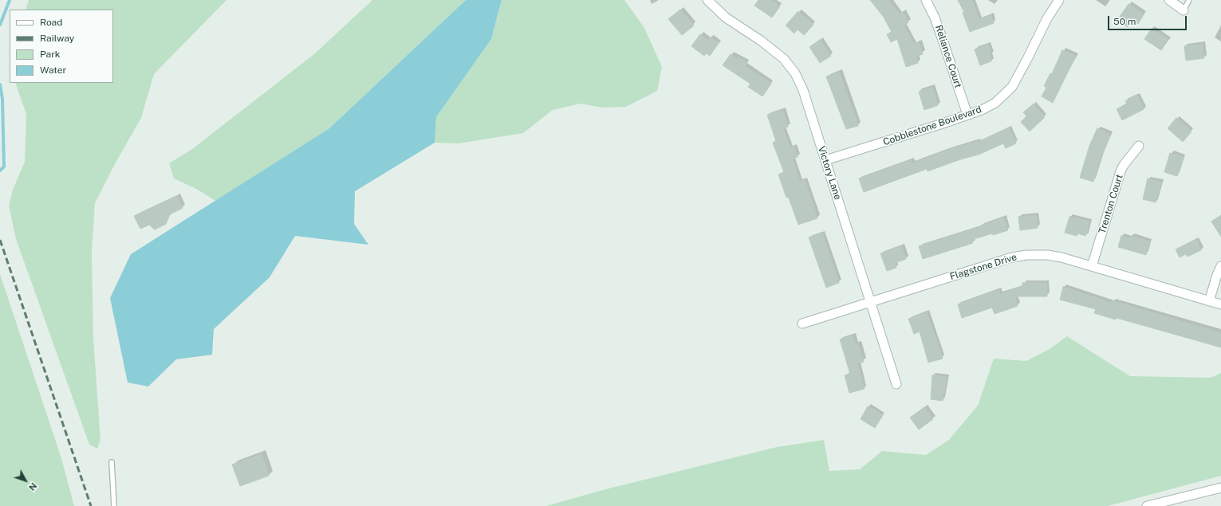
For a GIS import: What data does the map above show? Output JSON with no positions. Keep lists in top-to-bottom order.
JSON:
{
  "streets": {
    "street": [
      "Reliance Court",
      "Cobblestone Boulevard",
      "Victory Lane",
      "Trenton Court",
      "Flagstone Drive"
    ]
  },
  "crossings": [
    ["Reliance Court", "Cobblestone Boulevard"],
    ["Cobblestone Boulevard", "Victory Lane"],
    ["Victory Lane", "Flagstone Drive"],
    ["Trenton Court", "Flagstone Drive"]
  ],
  "legend": [
    "Road",
    "Railway",
    "Park",
    "Water"
  ],
  "scale_bar": "50 m",
  "north": "bottom right"
}
